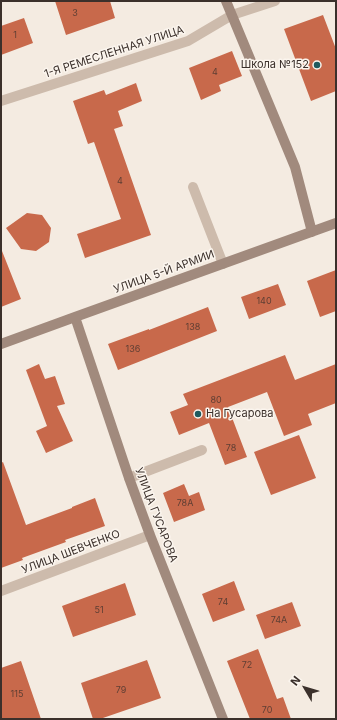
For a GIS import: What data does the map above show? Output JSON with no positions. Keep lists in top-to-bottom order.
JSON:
{
  "streets": {
    "street": [
      "1-Я РЕМЕСЛЕННАЯ УЛИЦА",
      "УЛИЦА 5-Й АРМИИ",
      "УЛИЦА ГУСАРОВА",
      "УЛИЦА ШЕВЧЕНКО"
    ]
  },
  "crossings": [
    ["УЛИЦА 5-Й АРМИИ", "УЛИЦА ГУСАРОВА"],
    ["УЛИЦА ГУСАРОВА", "УЛИЦА ШЕВЧЕНКО"]
  ],
  "places": ["Школа №152", "На Гусарова"],
  "house_numbers": [
    "3",
    "1",
    "4",
    "4",
    "140",
    "138",
    "136",
    "80",
    "78",
    "78А",
    "74",
    "51",
    "74А",
    "72",
    "79",
    "115",
    "70"
  ],
  "north": "top left"
}
